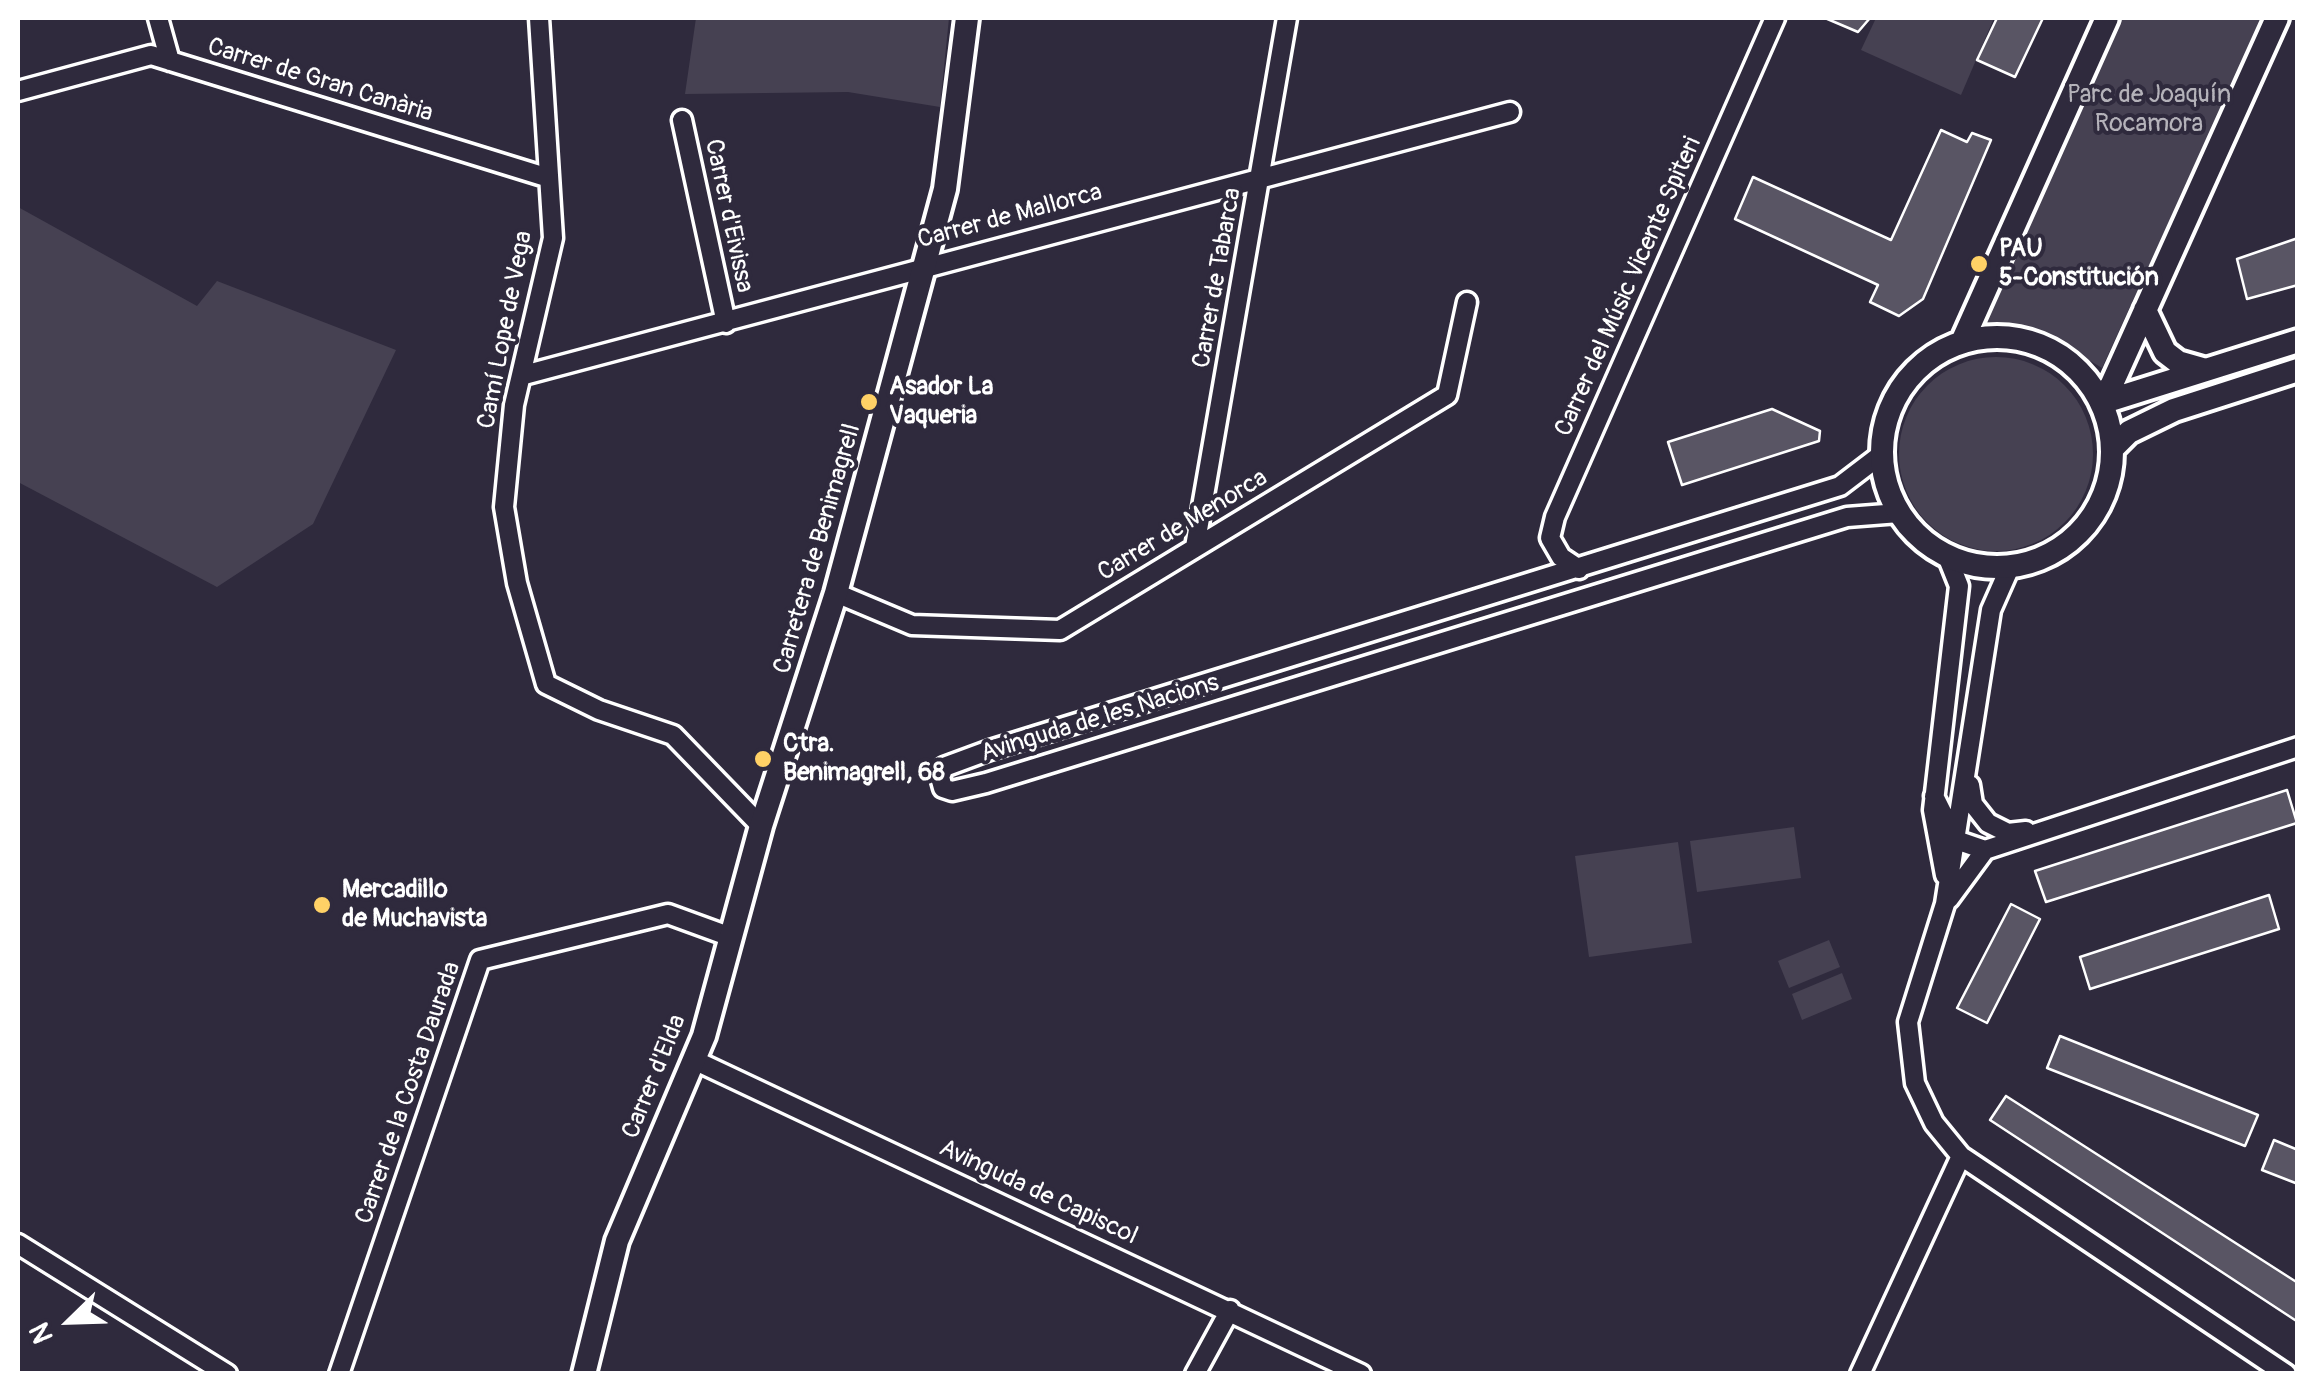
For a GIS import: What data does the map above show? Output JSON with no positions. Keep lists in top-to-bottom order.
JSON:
{
  "streets": {
    "street": [
      "Carrer de Gran Canària",
      "Carrer d'Eivissa",
      "Carrer de Mallorca",
      "Carrer de Tabarca",
      "Carrer del Músic Vicente Spiteri",
      "Camí Lope de Vega",
      "Carrer de Menorca",
      "Carretera de Benimagrell",
      "Avinguda de les Nacions",
      "Carrer d'Elda",
      "Carrer de la Costa Daurada",
      "Avinguda de Capiscol"
    ]
  },
  "crossings": [
    ["Carrer de Gran Canària", "Camí Lope de Vega"],
    ["Carrer d'Eivissa", "Carrer de Mallorca"],
    ["Carrer de Mallorca", "Carrer de Tabarca"],
    ["Carrer de Mallorca", "Camí Lope de Vega"],
    ["Carrer de Mallorca", "Carretera de Benimagrell"],
    ["Carrer de Tabarca", "Carrer de Menorca"],
    ["Carrer del Músic Vicente Spiteri", "Avinguda de les Nacions"],
    ["Camí Lope de Vega", "Carrer d'Elda"],
    ["Carrer de Menorca", "Carretera de Benimagrell"],
    ["Carretera de Benimagrell", "Carrer d'Elda"],
    ["Carrer d'Elda", "Carrer de la Costa Daurada"],
    ["Carrer d'Elda", "Avinguda de Capiscol"]
  ],
  "parks": ["Parc de Joaquín Rocamora"],
  "places": [
    "PAU 5-Constitución",
    "Asador La Vaqueria",
    "Ctra. Benimagrell, 68",
    "Mercadillo de Muchavista"
  ],
  "north": "bottom left"
}
